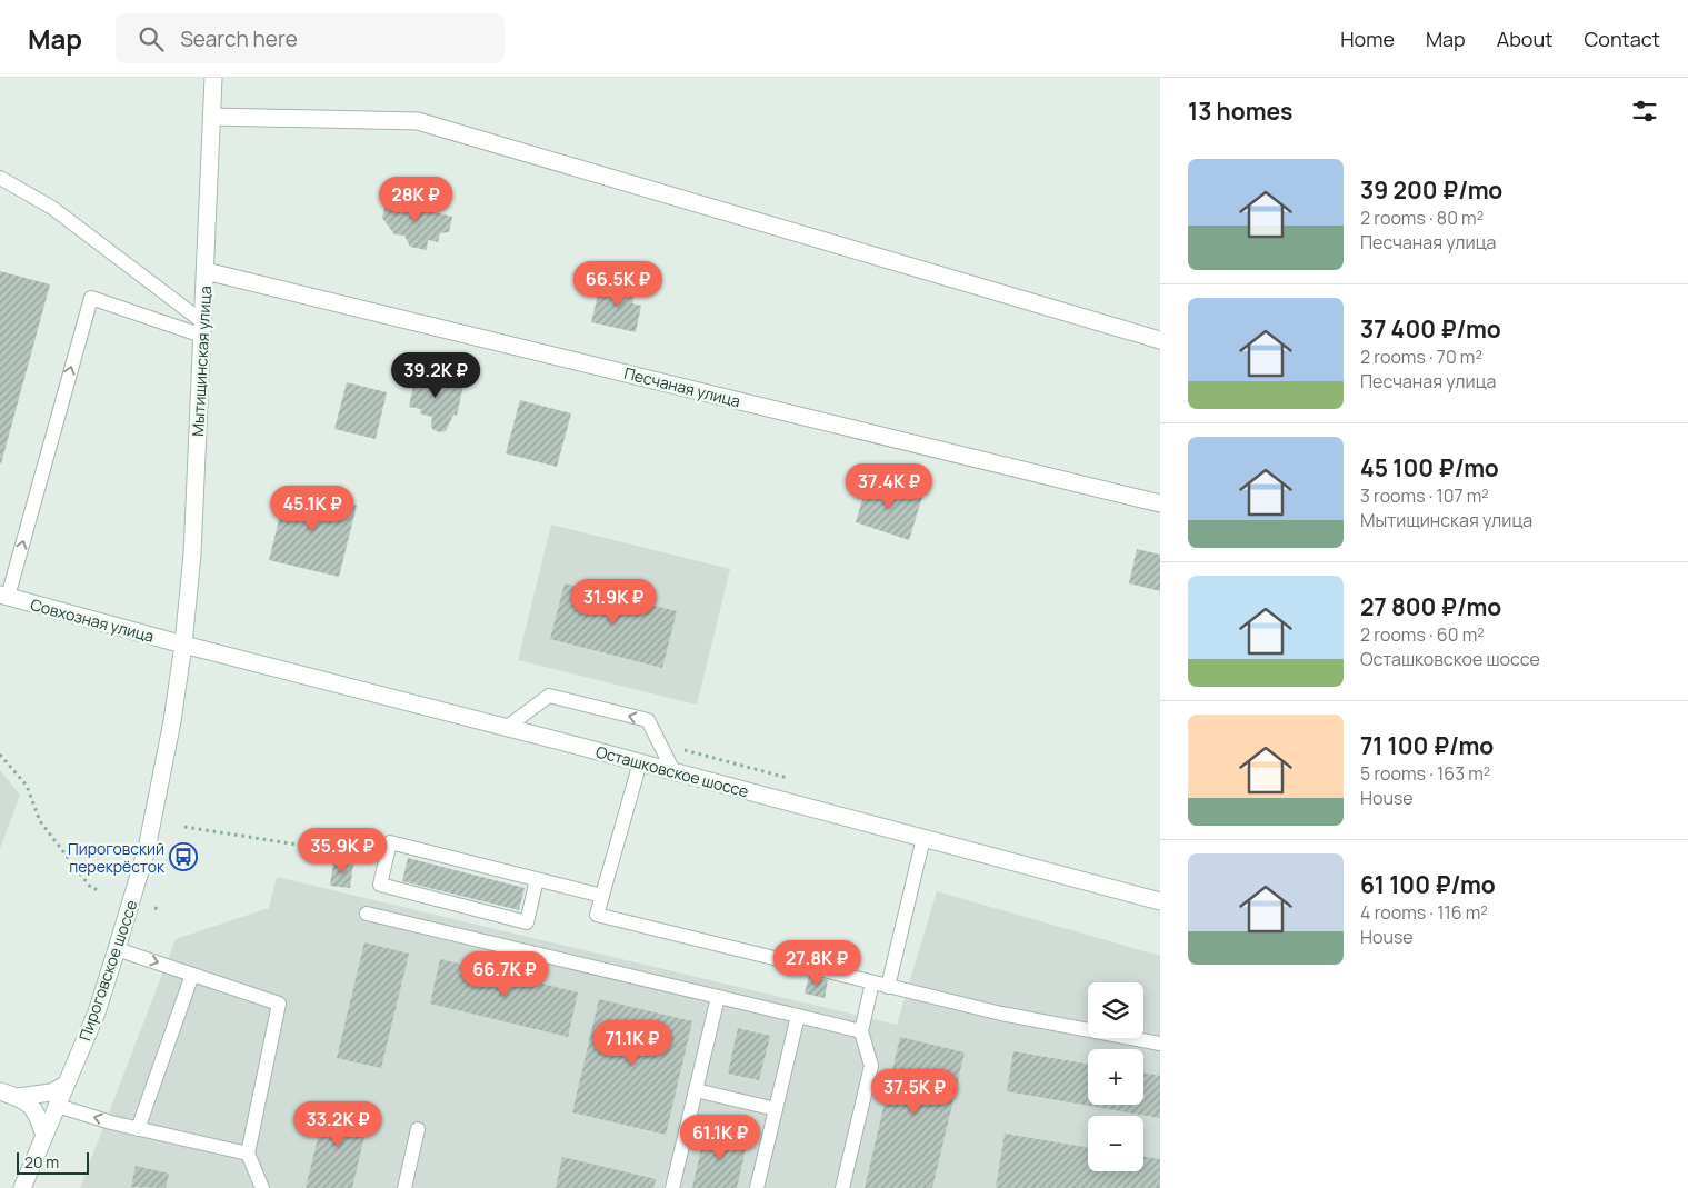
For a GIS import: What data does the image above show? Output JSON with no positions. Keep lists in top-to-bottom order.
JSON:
{
  "streets": {
    "street": [
      "Мытищинская улица",
      "Песчаная улица",
      "Совхозная улица",
      "Осташковское шоссе",
      "Пироговское шоссе"
    ]
  },
  "crossings": [
    ["Мытищинская улица", "Песчаная улица"],
    ["Мытищинская улица", "Совхозная улица"],
    ["Мытищинская улица", "Осташковское шоссе"],
    ["Мытищинская улица", "Пироговское шоссе"],
    ["Совхозная улица", "Осташковское шоссе"],
    ["Совхозная улица", "Пироговское шоссе"],
    ["Осташковское шоссе", "Пироговское шоссе"]
  ],
  "places": {
    "bus stop": ["Пироговский перекрёсток"]
  },
  "scale_bar": "20 m",
  "page": {
    "header": "Map",
    "search": "Search here",
    "nav": [
      "Home",
      "Map",
      "About",
      "Contact"
    ],
    "heading": "13 homes",
    "list": [
      {
        "name": "39 200 ₽/mo",
        "note": "2 rooms · 80 m² · Песчаная улица"
      },
      {
        "name": "37 400 ₽/mo",
        "note": "2 rooms · 70 m² · Песчаная улица"
      },
      {
        "name": "45 100 ₽/mo",
        "note": "3 rooms · 107 m² · Мытищинская улица"
      },
      {
        "name": "27 800 ₽/mo",
        "note": "2 rooms · 60 m² · Осташковское шоссе"
      },
      {
        "name": "71 100 ₽/mo",
        "note": "5 rooms · 163 m² · House"
      },
      {
        "name": "61 100 ₽/mo",
        "note": "4 rooms · 116 m² · House"
      }
    ],
    "price": [
      "28K ₽",
      "66.5K ₽",
      "39.2K ₽",
      "37.4K ₽",
      "45.1K ₽",
      "31.9K ₽",
      "35.9K ₽",
      "27.8K ₽",
      "66.7K ₽",
      "71.1K ₽",
      "37.5K ₽",
      "33.2K ₽",
      "61.1K ₽"
    ],
    "map_buttons": ["+", "−"],
    "scale": "20 m"
  }
}
